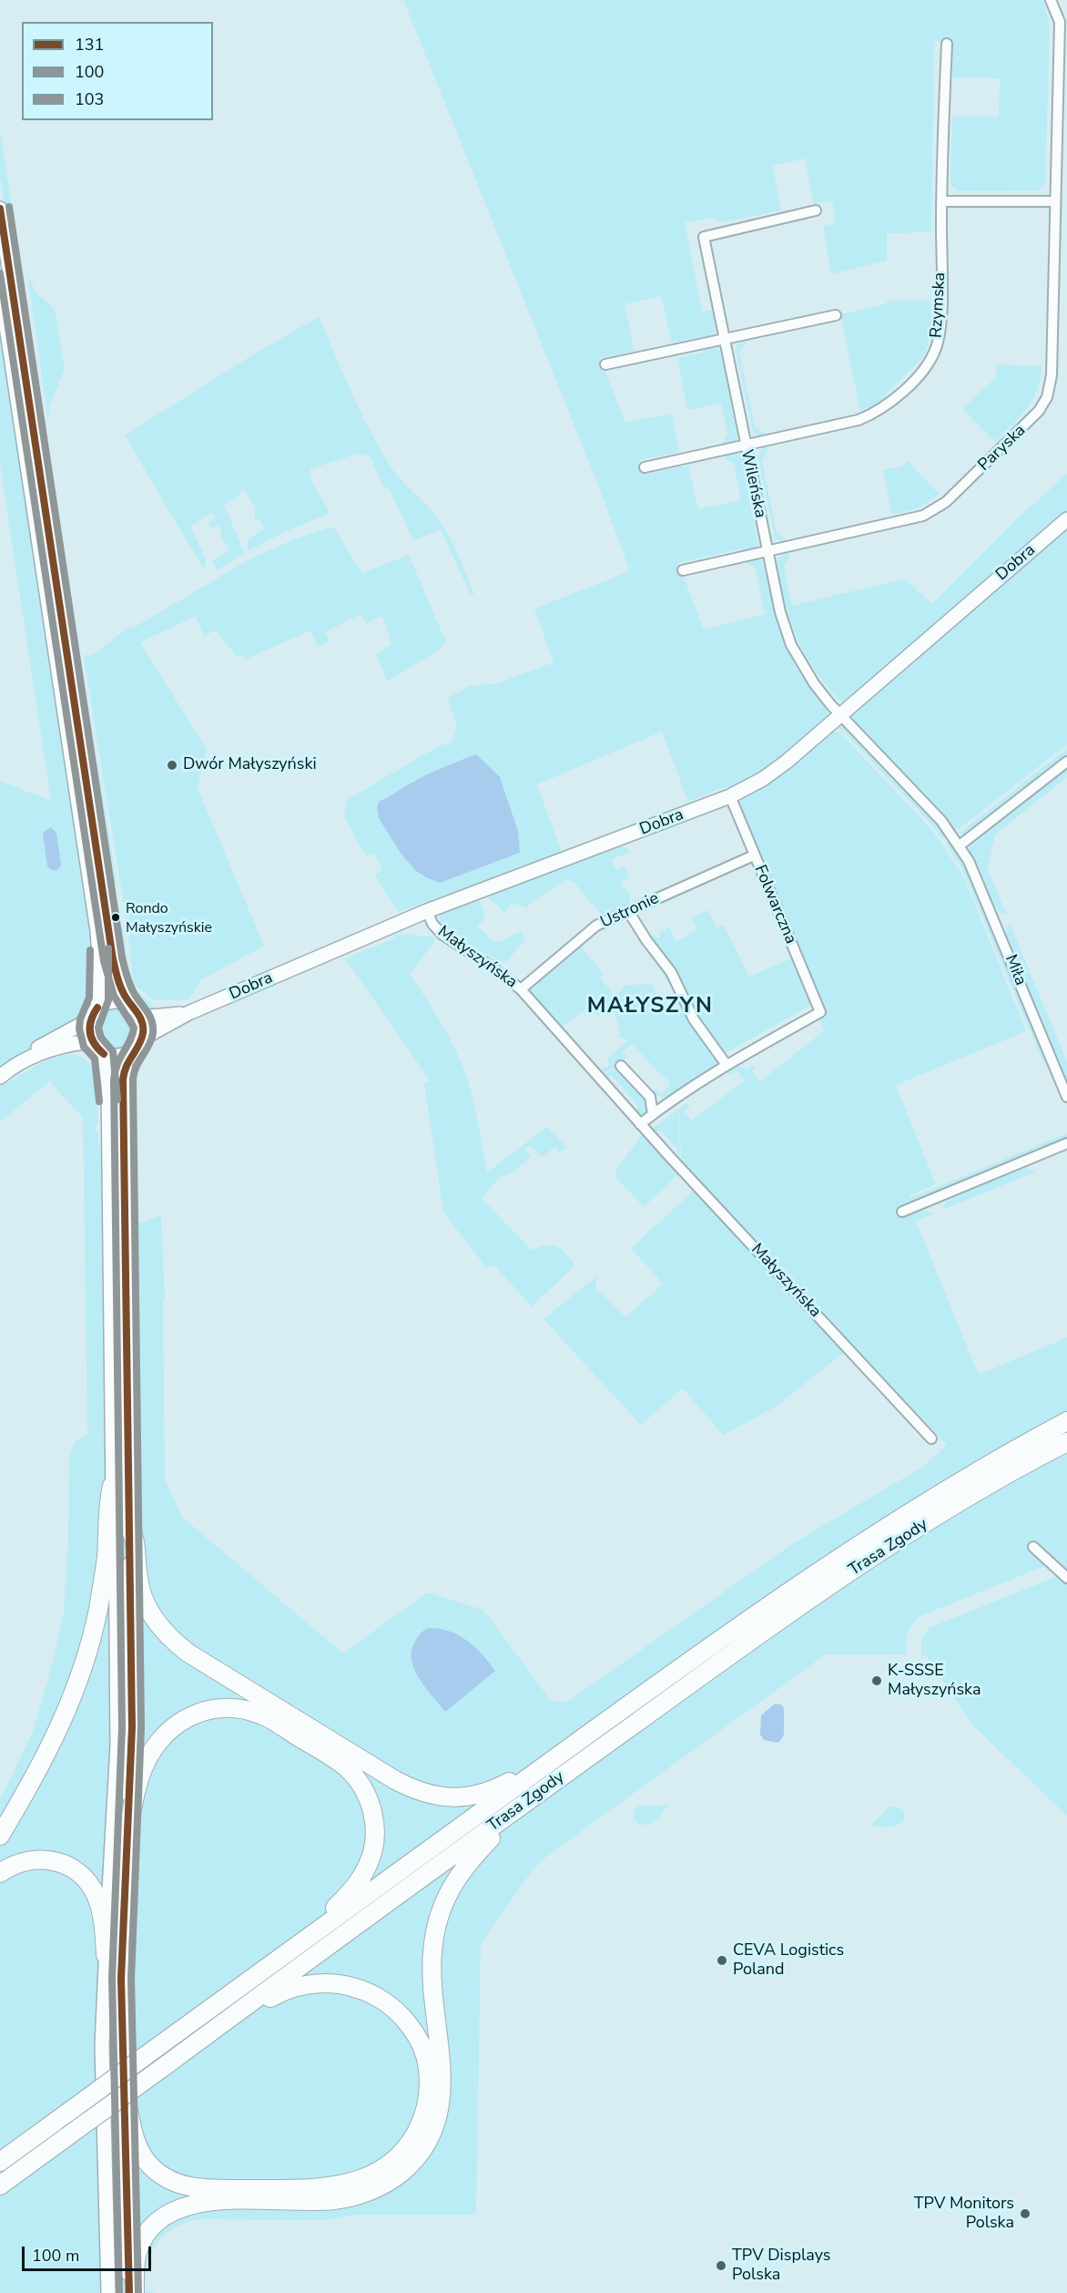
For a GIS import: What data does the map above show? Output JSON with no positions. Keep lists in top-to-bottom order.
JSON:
{
  "streets": {
    "highway": ["Trasa Zgody"],
    "main road": ["Dobra"],
    "street": [
      "Rzymska",
      "Paryska",
      "Wileńska",
      "Folwarczna",
      "Ustronie",
      "Małyszyńska",
      "Miła"
    ]
  },
  "crossings": [
    ["Rzymska", "Wileńska"],
    ["Paryska", "Wileńska"],
    ["Wileńska", "Dobra"],
    ["Wileńska", "Miła"],
    ["Dobra", "Folwarczna"],
    ["Dobra", "Małyszyńska"],
    ["Dobra", "Miła"],
    ["Folwarczna", "Ustronie"],
    ["Ustronie", "Małyszyńska"]
  ],
  "districts": ["MAŁYSZYN"],
  "places": [
    "Dwór Małyszyński",
    "Rondo Małyszyńskie",
    "K-SSSE Małyszyńska",
    "CEVA Logistics Poland",
    "TPV Monitors Polska",
    "TPV Displays Polska"
  ],
  "lines": ["transit line 103", "transit line 131", "transit line 100"],
  "legend": ["131", "100", "103"],
  "scale_bar": "100 m"
}
